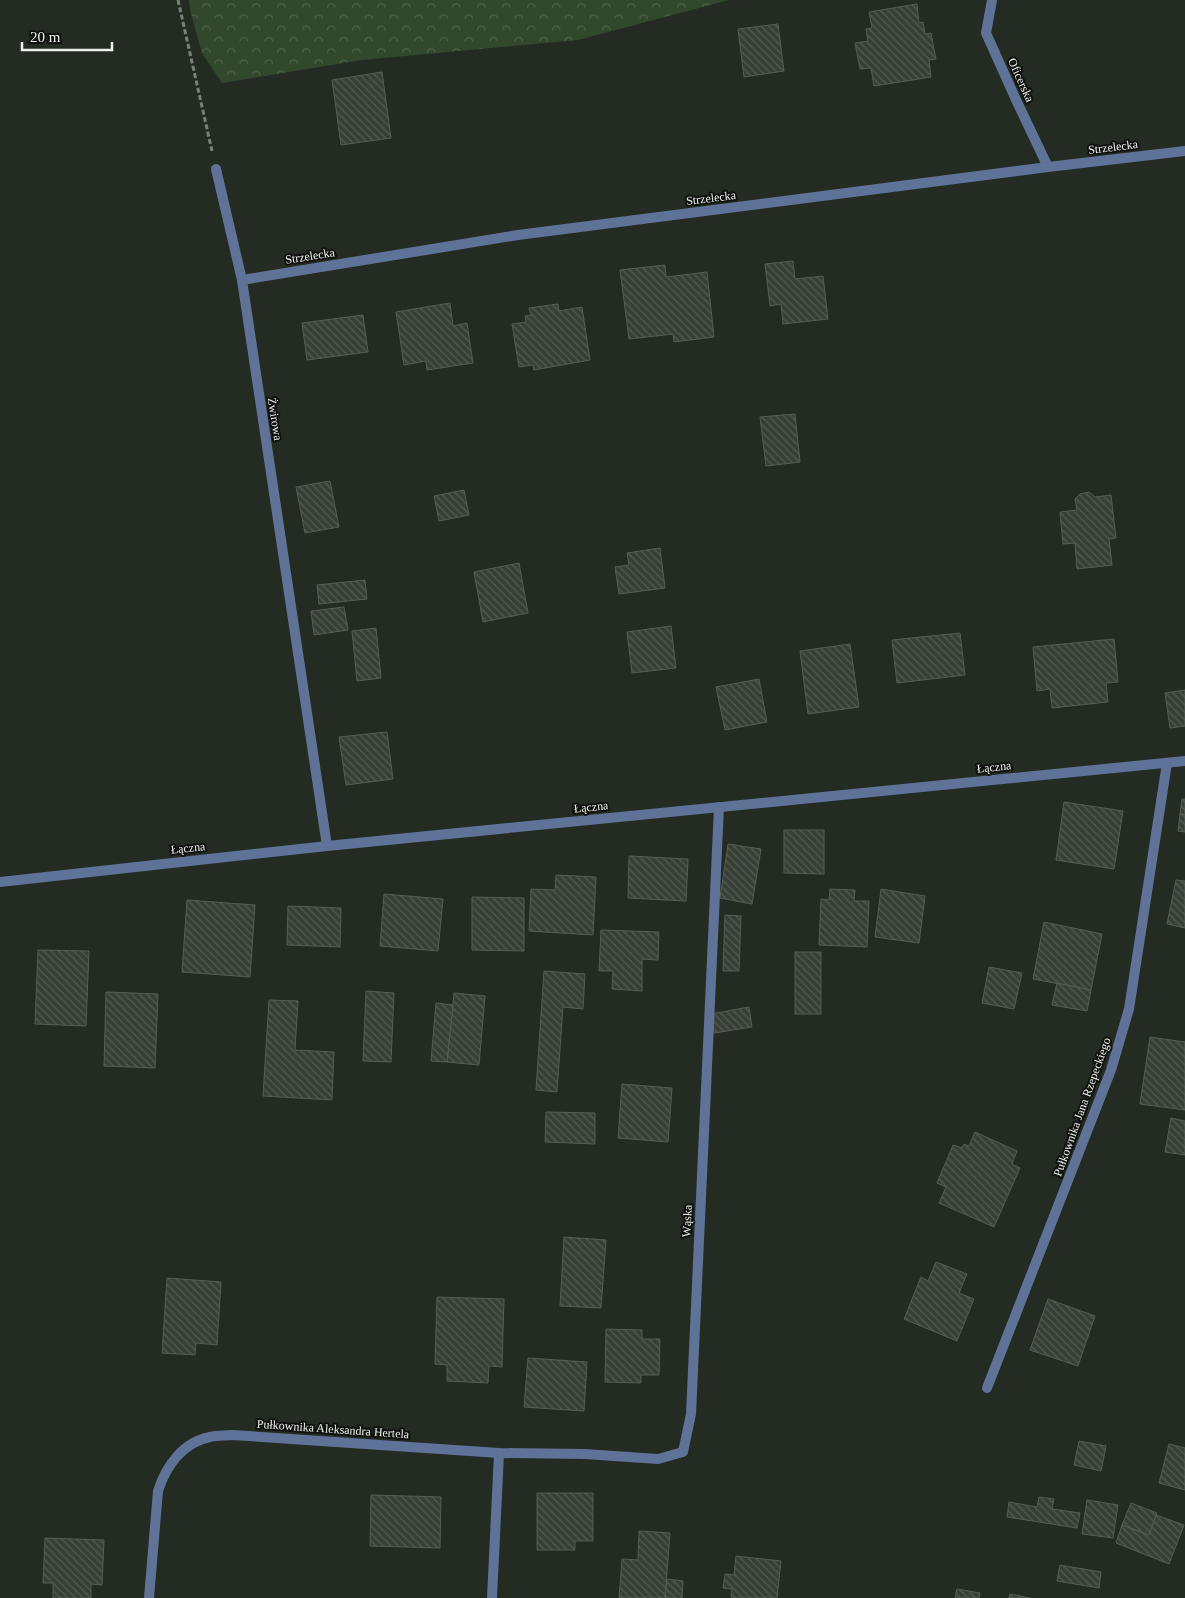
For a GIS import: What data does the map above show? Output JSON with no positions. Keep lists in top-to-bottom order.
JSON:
{
  "streets": {
    "street": [
      "Oficerska",
      "Strzelecka",
      "Żwirowa",
      "Łączna",
      "Pułkownika Jana Rzepeckiego",
      "Wąska",
      "Pułkownika Aleksandra Hertela"
    ]
  },
  "crossings": [
    ["Oficerska", "Strzelecka"],
    ["Strzelecka", "Żwirowa"],
    ["Żwirowa", "Łączna"],
    ["Łączna", "Pułkownika Jana Rzepeckiego"],
    ["Łączna", "Wąska"],
    ["Wąska", "Pułkownika Aleksandra Hertela"]
  ],
  "scale_bar": "20 m"
}
